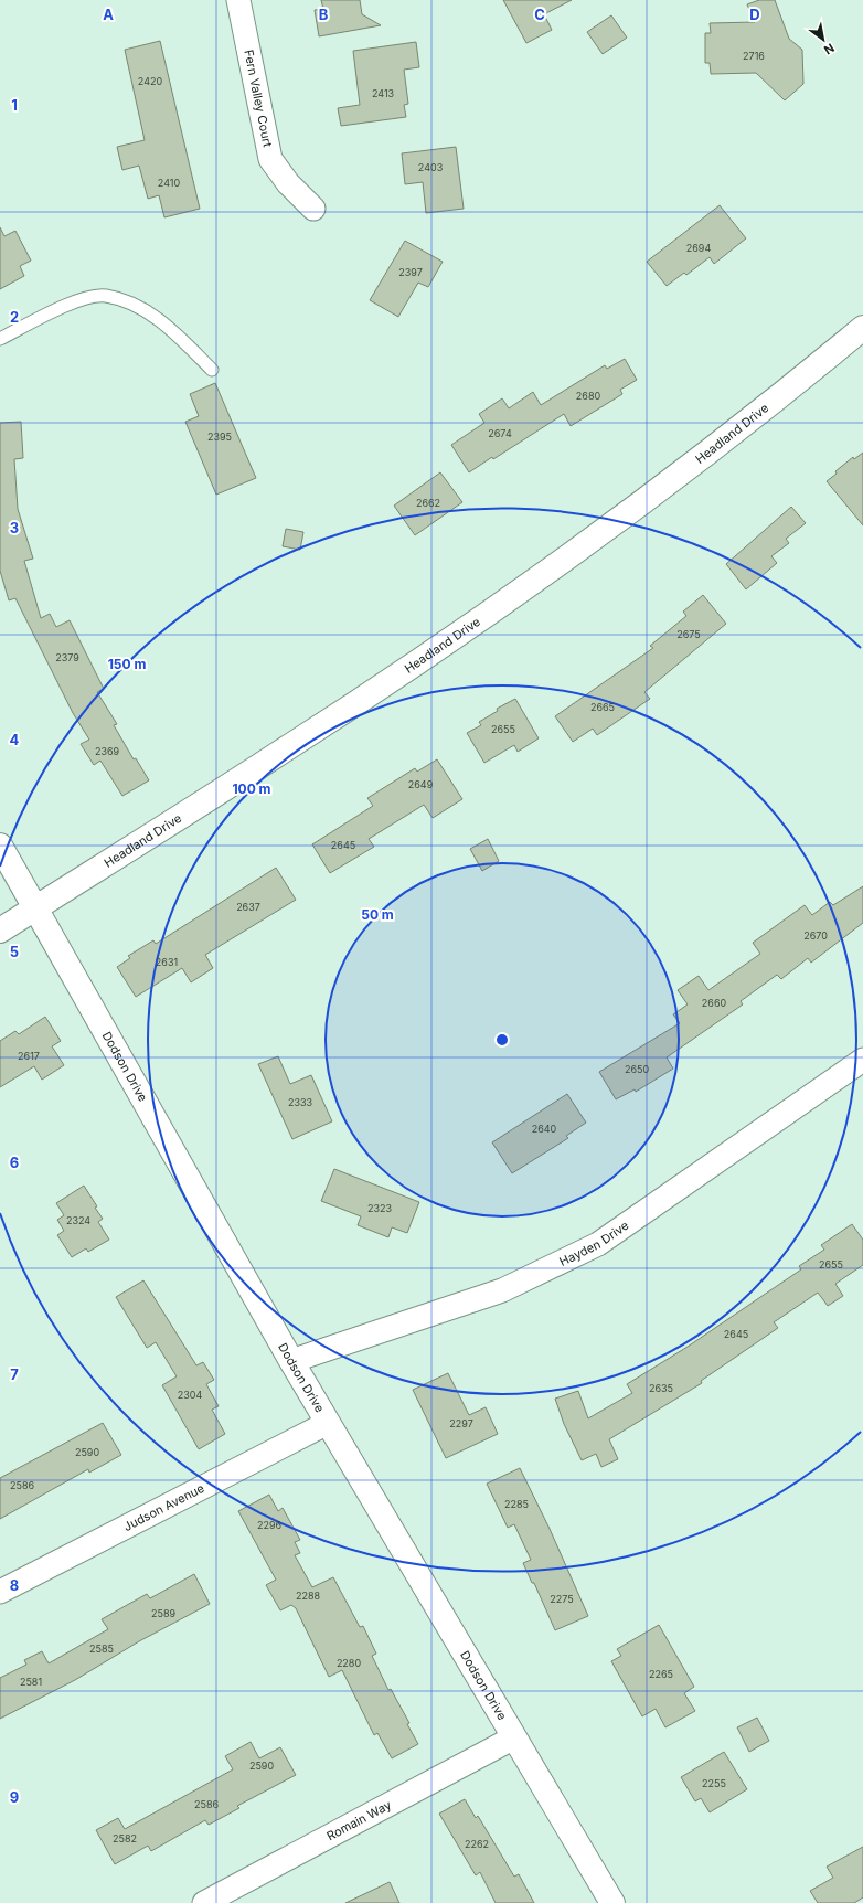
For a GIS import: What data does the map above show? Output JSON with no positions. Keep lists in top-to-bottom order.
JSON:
{
  "streets": {
    "street": [
      "Fern Valley Court",
      "Headland Drive",
      "Dodson Drive",
      "Hayden Drive",
      "Judson Avenue",
      "Romain Way"
    ]
  },
  "crossings": [
    ["Headland Drive", "Dodson Drive"],
    ["Dodson Drive", "Hayden Drive"],
    ["Dodson Drive", "Judson Avenue"],
    ["Dodson Drive", "Romain Way"]
  ],
  "house_numbers": [
    "2716",
    "2420",
    "2413",
    "2403",
    "2410",
    "2694",
    "2397",
    "2680",
    "2674",
    "2395",
    "2662",
    "2675",
    "2379",
    "2665",
    "2655",
    "2369",
    "2649",
    "2645",
    "2637",
    "2670",
    "2631",
    "2660",
    "2617",
    "2650",
    "2333",
    "2640",
    "2323",
    "2324",
    "2655",
    "2645",
    "2635",
    "2304",
    "2297",
    "2590",
    "2586",
    "2285",
    "2296",
    "2288",
    "2275",
    "2589",
    "2585",
    "2280",
    "2265",
    "2581",
    "2590",
    "2255",
    "2586",
    "2582",
    "2262"
  ],
  "north": "bottom right",
  "grid": {
    "columns": [
      "A",
      "B",
      "C",
      "D"
    ],
    "rows": [
      "1",
      "2",
      "3",
      "4",
      "5",
      "6",
      "7",
      "8",
      "9"
    ]
  },
  "rings": ["150 m", "100 m", "50 m"]
}
